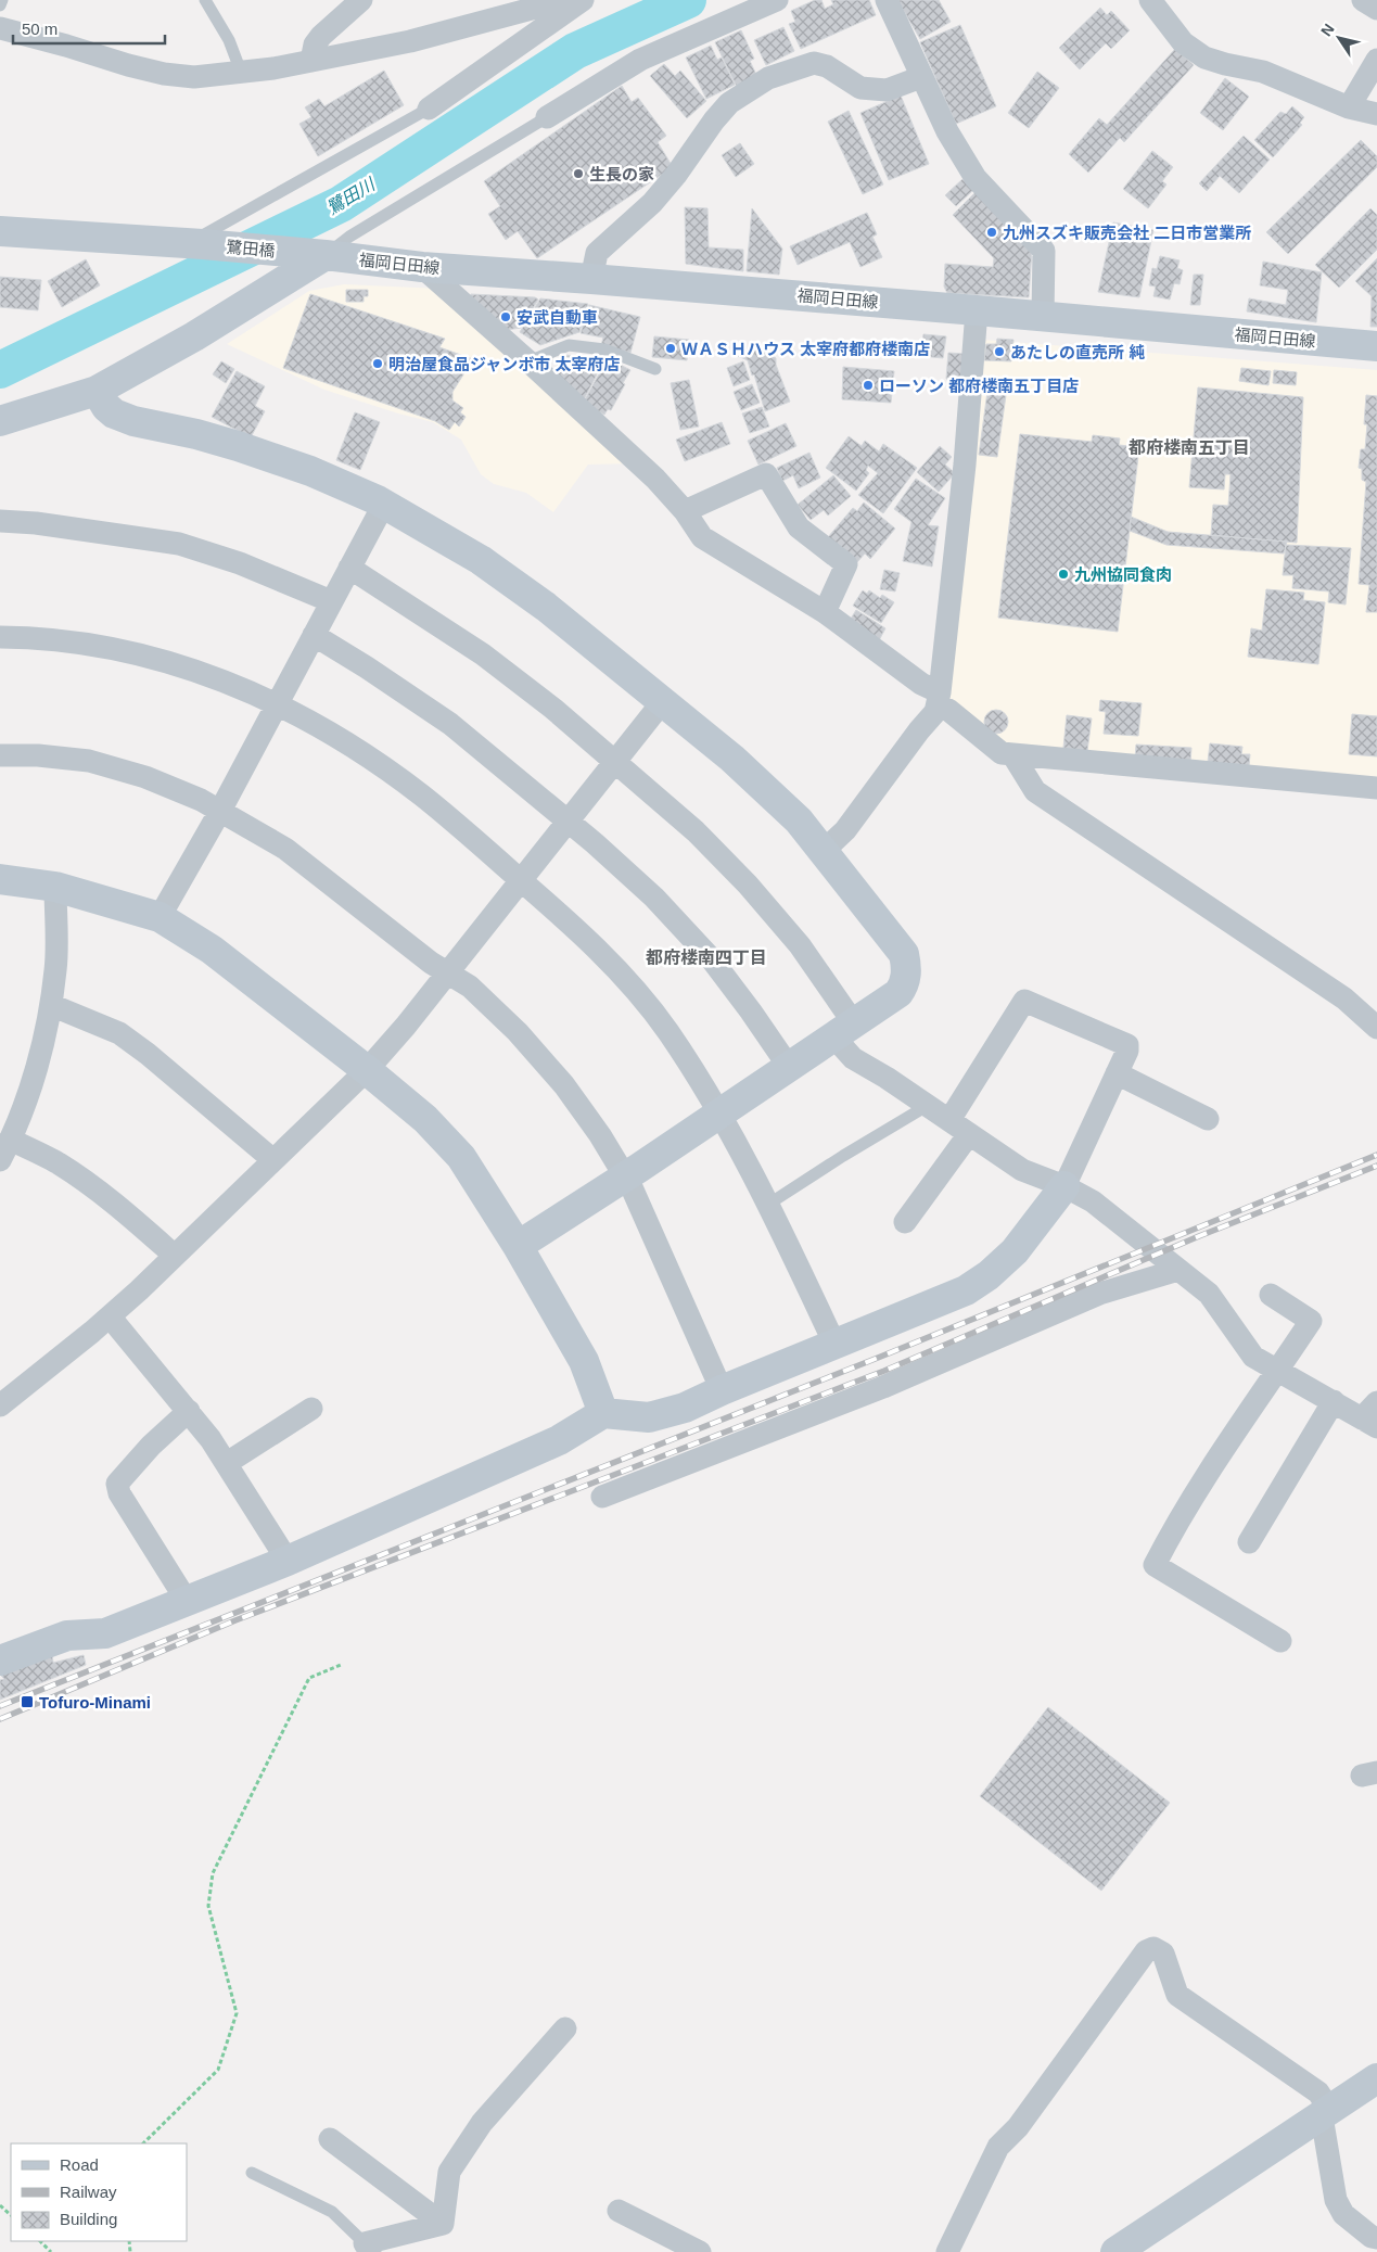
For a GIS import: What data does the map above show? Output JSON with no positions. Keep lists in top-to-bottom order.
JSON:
{
  "streets": {
    "street": ["鷺田橋", "福岡日田線"]
  },
  "crossings": [
    ["鷺田橋", "福岡日田線"]
  ],
  "districts": ["都府楼南五丁目", "都府楼南四丁目"],
  "water": ["鷺田川"],
  "places": {
    "other": [
      "生長の家",
      "九州スズキ販売会社 二日市営業所",
      "安武自動車",
      "ＷＡＳＨハウス 太宰府都府楼南店",
      "あたしの直売所 純",
      "明治屋食品ジャンボ市 太宰府店",
      "ローソン 都府楼南五丁目店",
      "九州協同食肉"
    ],
    "transit": ["Tofuro-Minami"]
  },
  "legend": ["Road", "Railway", "Building"],
  "scale_bar": "50 m",
  "north": "top left"
}
